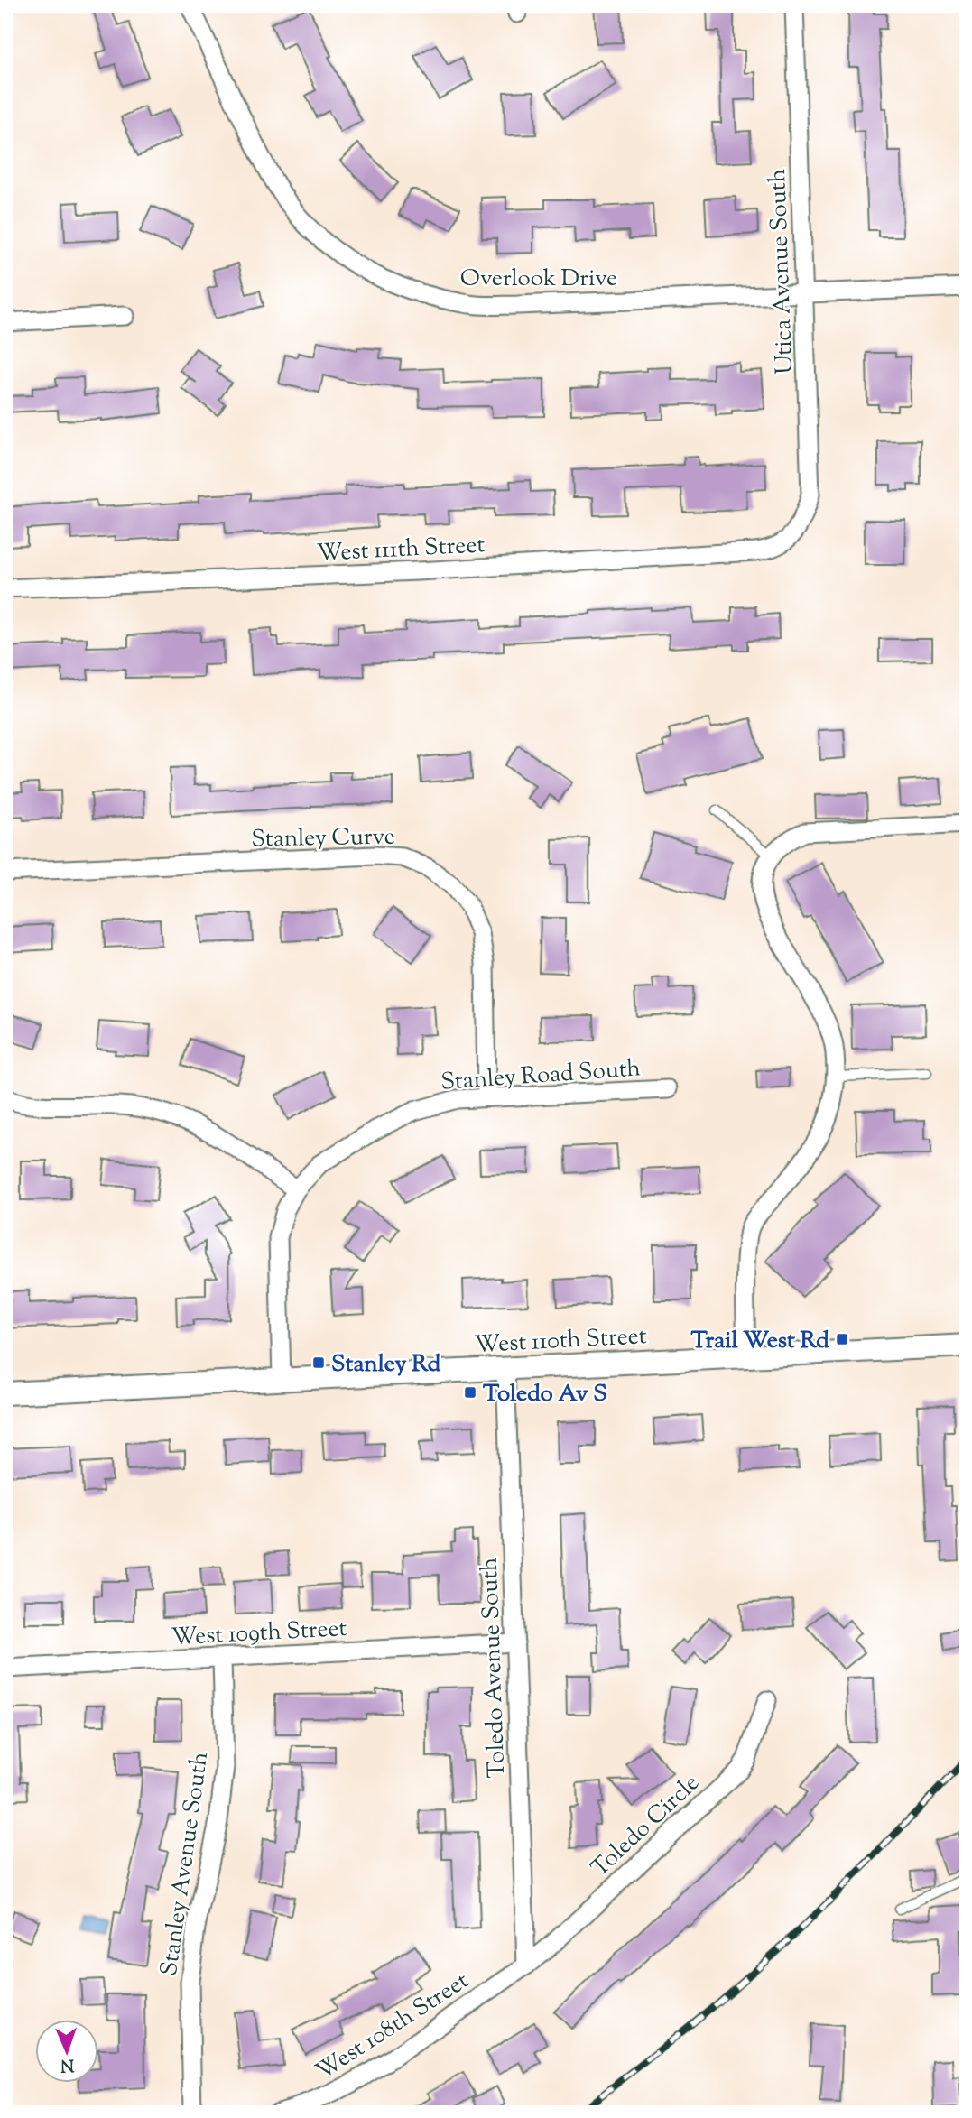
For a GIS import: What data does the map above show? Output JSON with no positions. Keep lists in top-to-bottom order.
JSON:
{
  "streets": {
    "street": [
      "Utica Avenue South",
      "Overlook Drive",
      "West 111th Street",
      "Stanley Curve",
      "Stanley Road South",
      "West 110th Street",
      "West 109th Street",
      "Toledo Avenue South",
      "Toledo Circle",
      "Stanley Avenue South",
      "West 108th Street"
    ]
  },
  "crossings": [
    ["Utica Avenue South", "Overlook Drive"],
    ["Utica Avenue South", "West 111th Street"],
    ["Stanley Curve", "Stanley Road South"],
    ["Stanley Road South", "West 110th Street"],
    ["West 110th Street", "Toledo Avenue South"],
    ["West 109th Street", "Toledo Avenue South"],
    ["West 109th Street", "Stanley Avenue South"],
    ["Toledo Avenue South", "Toledo Circle"],
    ["Toledo Avenue South", "West 108th Street"],
    ["Toledo Circle", "West 108th Street"]
  ],
  "places": {
    "transit": ["Trail West Rd", "Stanley Rd", "Toledo Av S"]
  },
  "north": "bottom"
}
